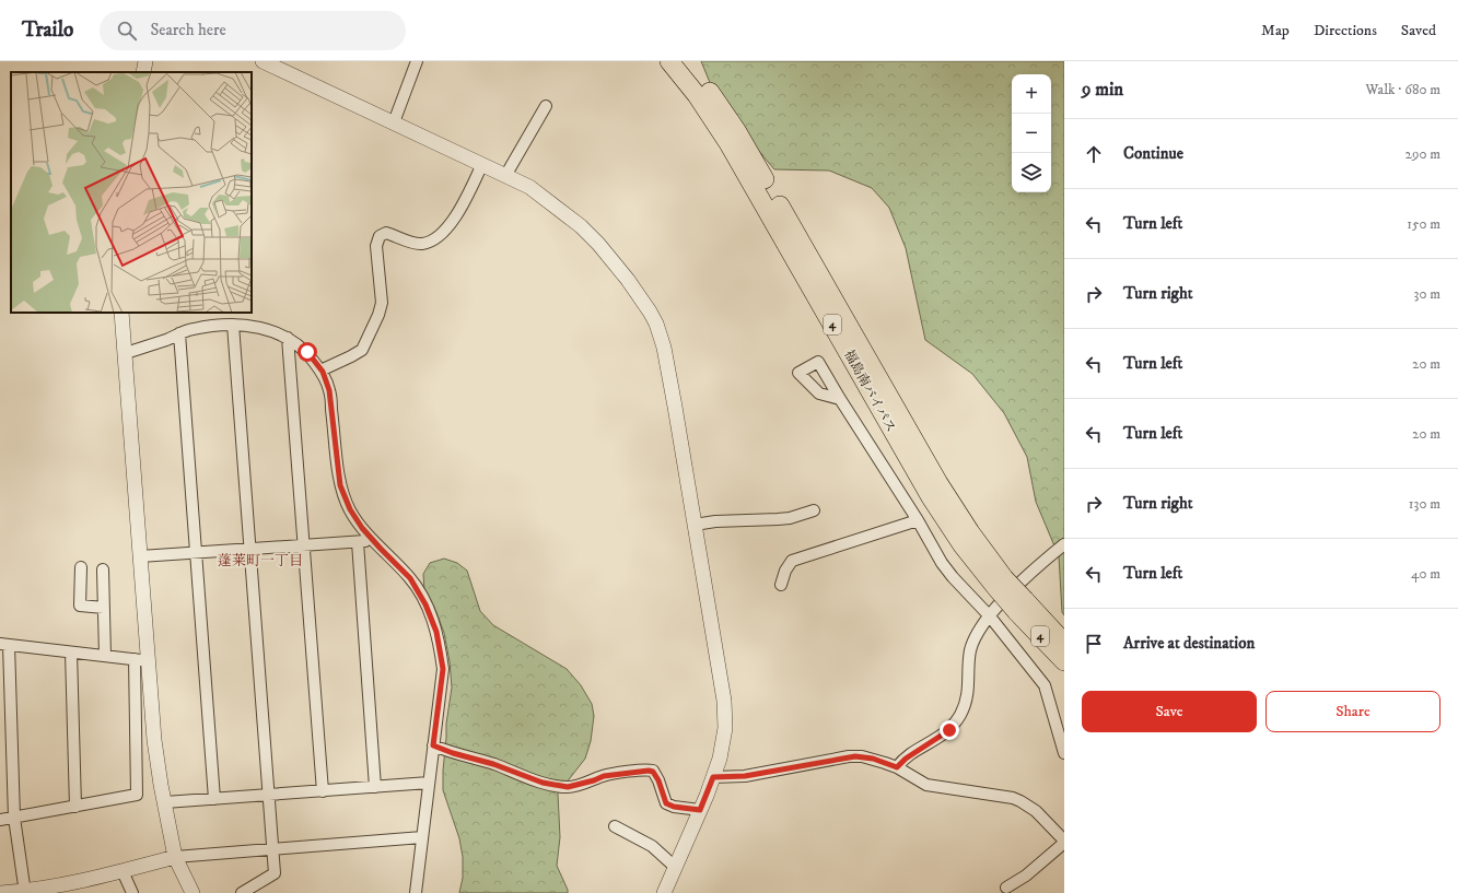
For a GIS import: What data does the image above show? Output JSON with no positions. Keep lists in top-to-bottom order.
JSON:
{
  "streets": {
    "highway": ["4", "福島南バイパス"]
  },
  "districts": ["蓬莱町一丁目"],
  "page": {
    "header": "Trailo",
    "search": "Search here",
    "nav": ["Map", "Directions", "Saved"],
    "heading": ["9 min", "Walk · 680 m"],
    "map_buttons": ["+", "−"],
    "list": [
      ["Continue", "290 m"],
      ["Turn left", "150 m"],
      ["Turn right", "30 m"],
      ["Turn left", "20 m"],
      ["Turn left", "20 m"],
      ["Turn right", "130 m"],
      ["Turn left", "40 m"],
      "Arrive at destination"
    ],
    "buttons": ["Save", "Share"]
  }
}
